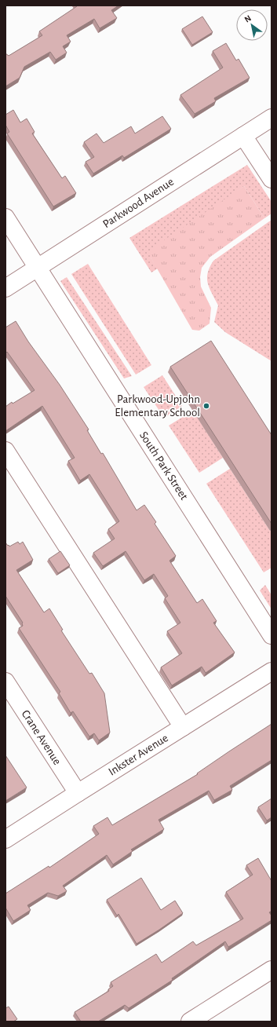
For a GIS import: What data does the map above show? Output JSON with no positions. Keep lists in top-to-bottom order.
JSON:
{
  "streets": {
    "street": [
      "Parkwood Avenue",
      "South Park Street",
      "Crane Avenue",
      "Inkster Avenue"
    ]
  },
  "crossings": [
    ["Parkwood Avenue", "South Park Street"],
    ["Crane Avenue", "Inkster Avenue"]
  ],
  "places": ["Parkwood-Upjohn Elementary School"],
  "north": "top left"
}
